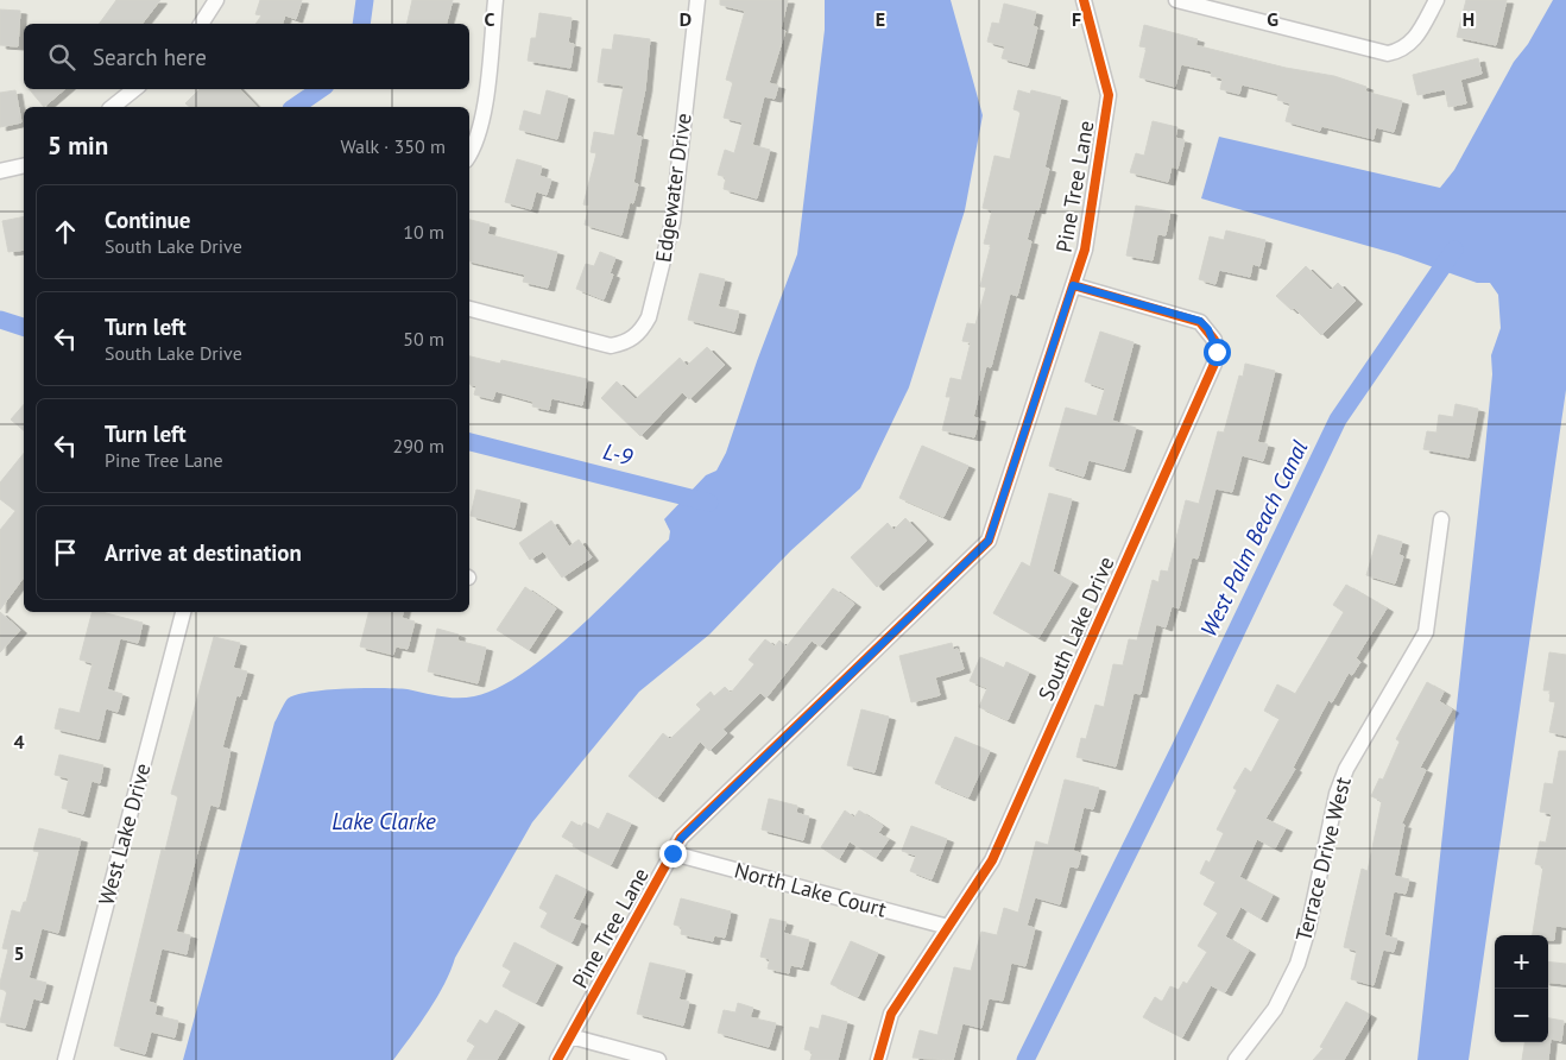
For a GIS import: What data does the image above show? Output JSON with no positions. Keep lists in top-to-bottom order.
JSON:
{
  "streets": {
    "street": [
      "Pine Tree Lane",
      "Edgewater Drive",
      "South Lake Drive",
      "West Lake Drive",
      "Terrace Drive West",
      "North Lake Court"
    ]
  },
  "crossings": [
    ["Pine Tree Lane", "South Lake Drive"],
    ["Pine Tree Lane", "North Lake Court"],
    ["South Lake Drive", "North Lake Court"]
  ],
  "water": ["L-9", "West Palm Beach Canal", "Lake Clarke"],
  "page": {
    "search": "Search here",
    "heading": ["5 min", "Walk · 350 m"],
    "list": [
      ["Continue", "South Lake Drive", "10 m"],
      ["Turn left", "South Lake Drive", "50 m"],
      ["Turn left", "Pine Tree Lane", "290 m"],
      "Arrive at destination"
    ],
    "map_buttons": ["+", "−"]
  },
  "grid": {
    "columns": [
      "C",
      "D",
      "E",
      "F",
      "G",
      "H"
    ],
    "rows": ["4", "5"]
  }
}
